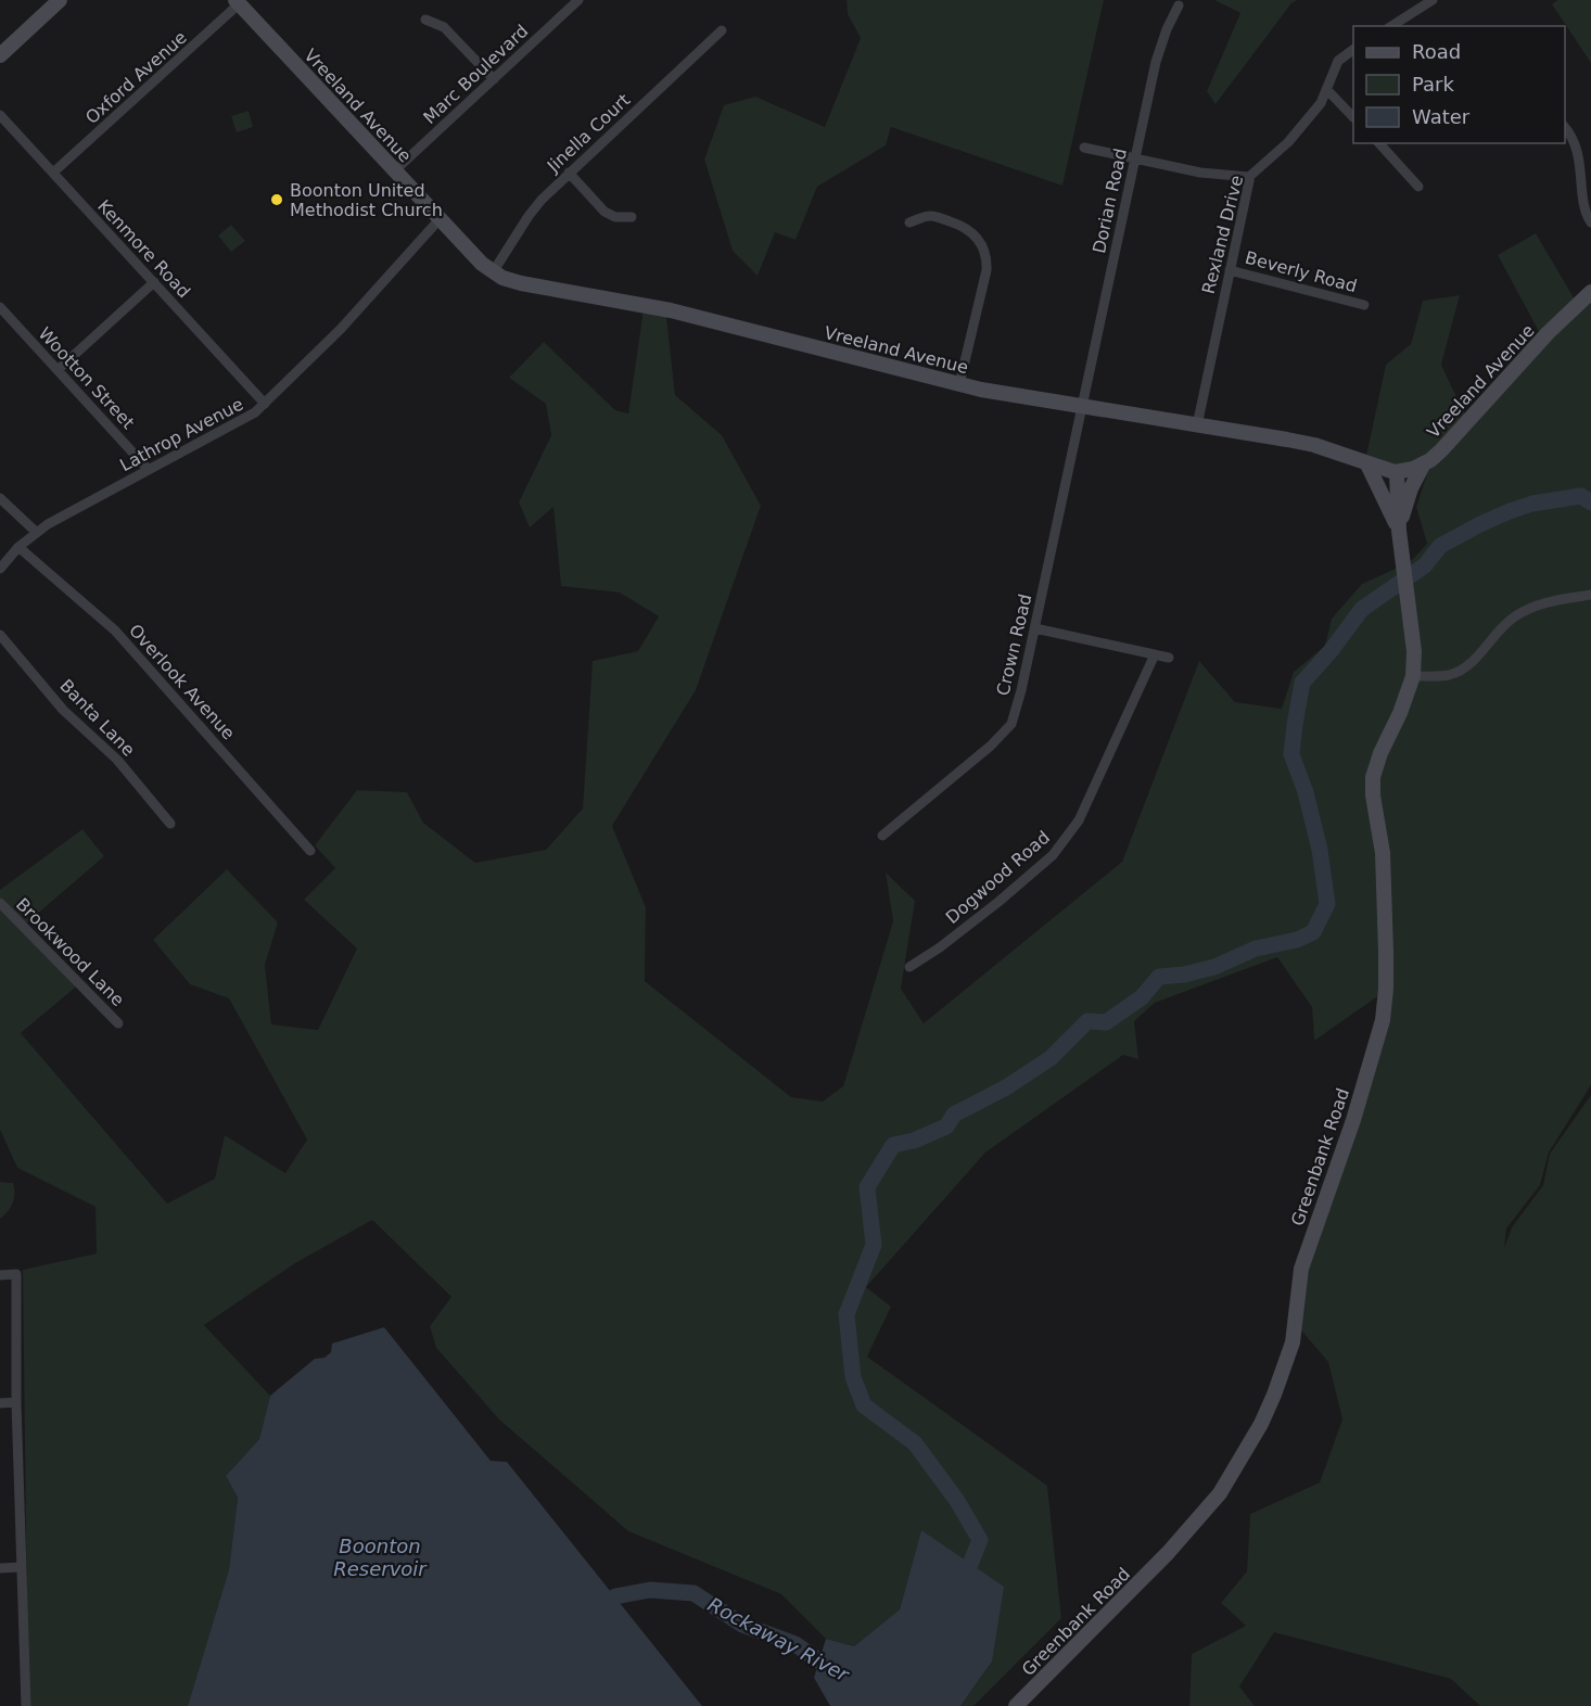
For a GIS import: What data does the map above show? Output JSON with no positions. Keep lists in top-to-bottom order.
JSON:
{
  "streets": {
    "street": [
      "Marc Boulevard",
      "Oxford Avenue",
      "Vreeland Avenue",
      "Jinella Court",
      "Dorian Road",
      "Rexland Drive",
      "Kenmore Road",
      "Beverly Road",
      "Wootton Street",
      "Lathrop Avenue",
      "Crown Road",
      "Overlook Avenue",
      "Banta Lane",
      "Dogwood Road",
      "Brookwood Lane",
      "Greenbank Road"
    ]
  },
  "crossings": [
    ["Marc Boulevard", "Vreeland Avenue"],
    ["Oxford Avenue", "Vreeland Avenue"],
    ["Oxford Avenue", "Kenmore Road"],
    ["Vreeland Avenue", "Jinella Court"],
    ["Vreeland Avenue", "Dorian Road"],
    ["Vreeland Avenue", "Rexland Drive"],
    ["Vreeland Avenue", "Lathrop Avenue"],
    ["Vreeland Avenue", "Crown Road"],
    ["Vreeland Avenue", "Greenbank Road"],
    ["Dorian Road", "Crown Road"],
    ["Rexland Drive", "Beverly Road"],
    ["Kenmore Road", "Lathrop Avenue"],
    ["Wootton Street", "Lathrop Avenue"],
    ["Lathrop Avenue", "Overlook Avenue"]
  ],
  "water": ["Boonton Reservoir", "Rockaway River"],
  "places": ["Boonton United Methodist Church"],
  "legend": ["Road", "Park", "Water"]
}
